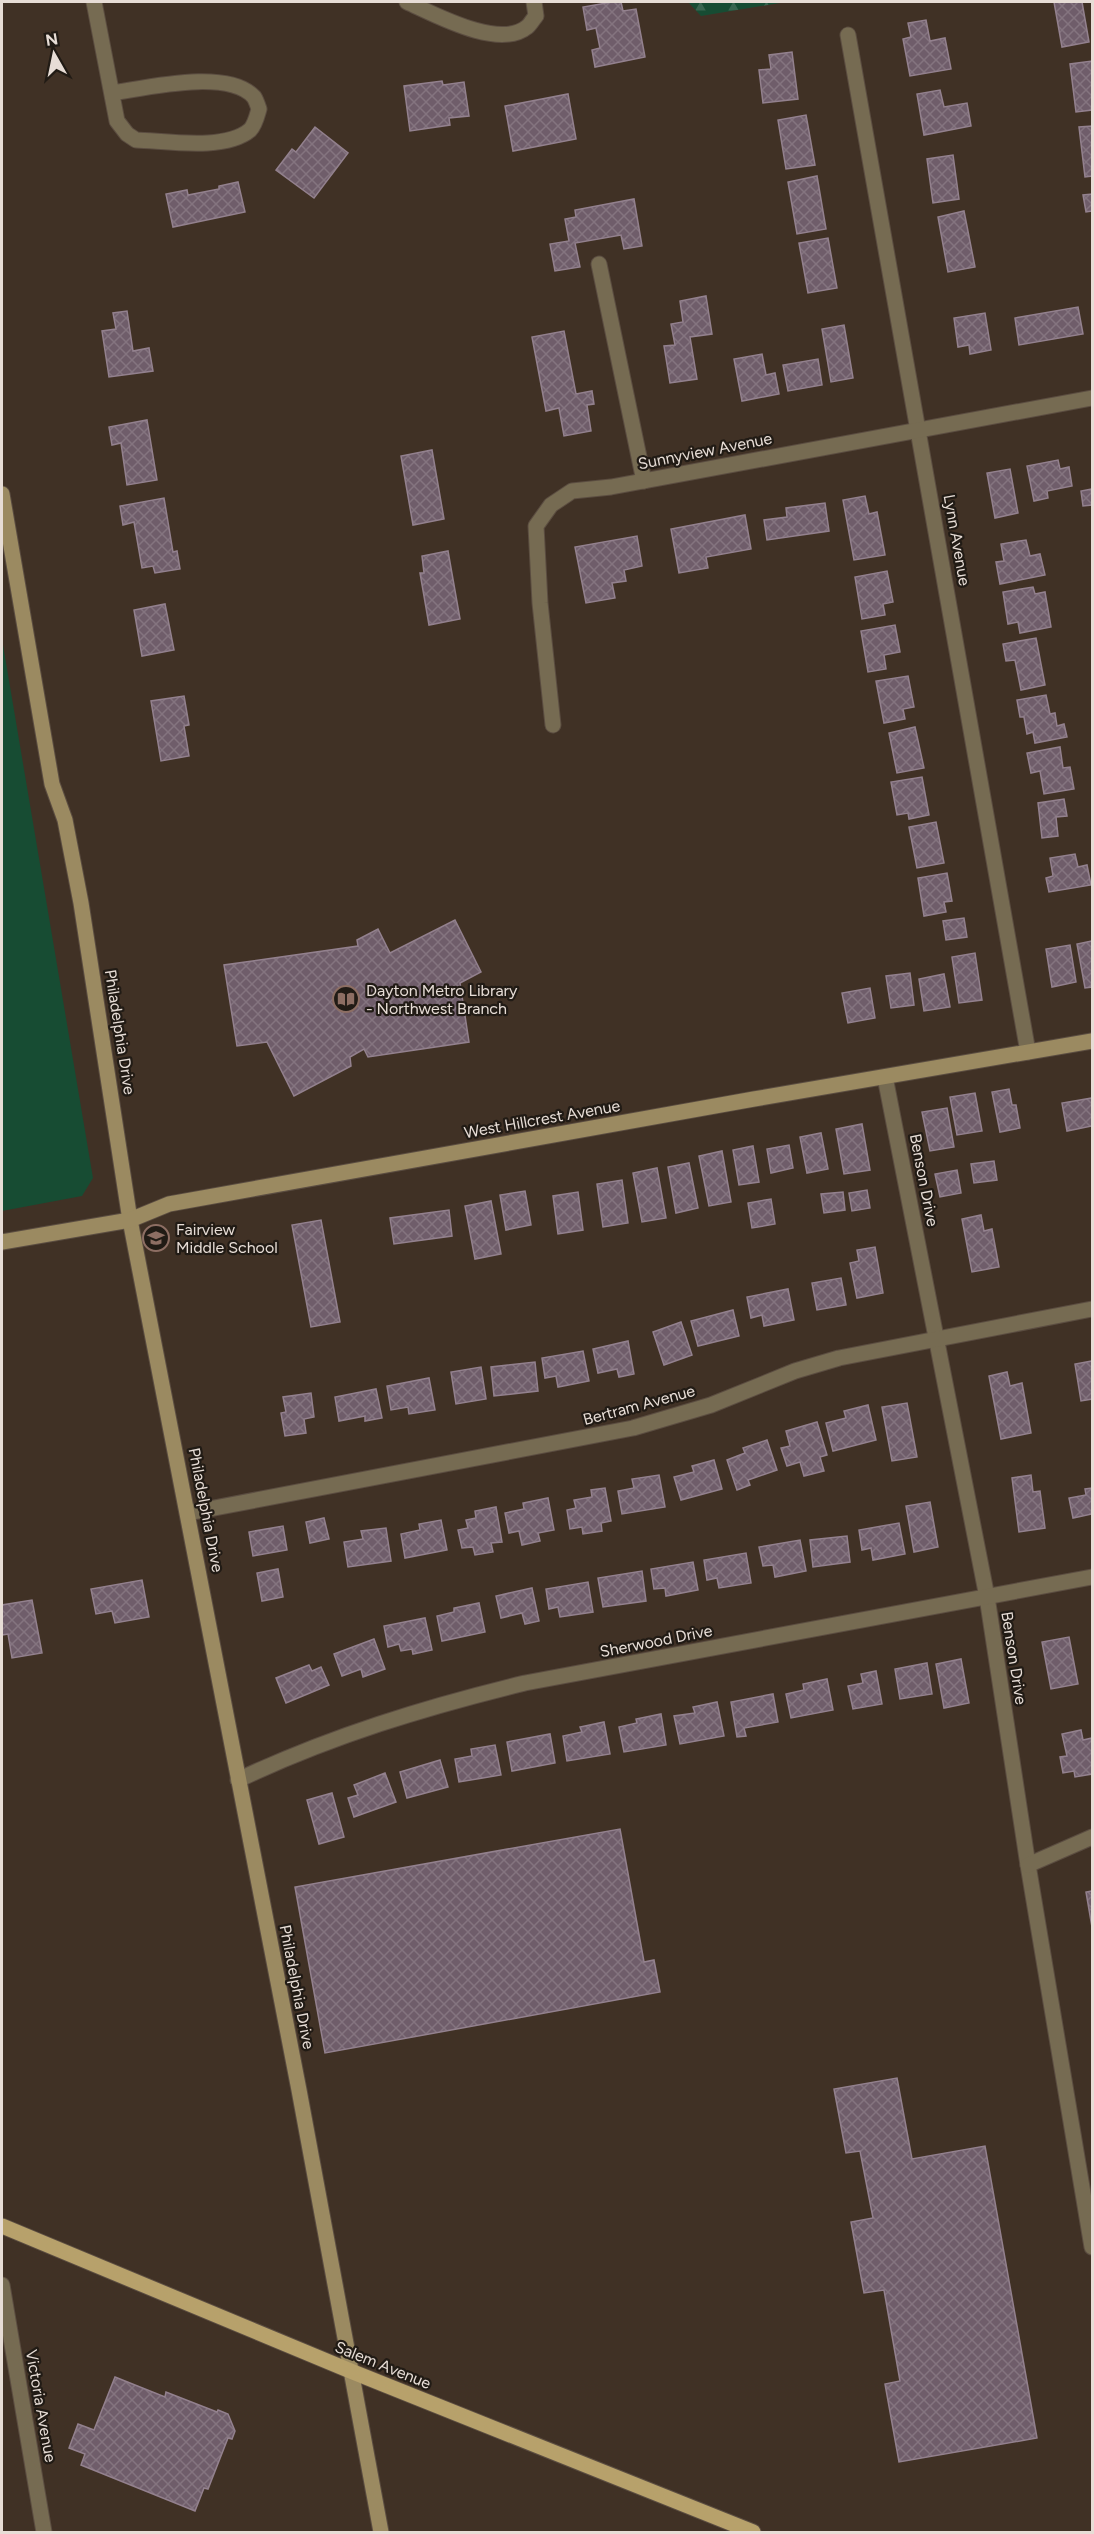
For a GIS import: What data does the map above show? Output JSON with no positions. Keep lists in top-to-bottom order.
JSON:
{
  "streets": {
    "main road": ["Philadelphia Drive", "West Hillcrest Avenue", "Salem Avenue"],
    "street": [
      "Sunnyview Avenue",
      "Lynn Avenue",
      "Benson Drive",
      "Bertram Avenue",
      "Sherwood Drive",
      "Victoria Avenue"
    ]
  },
  "crossings": [
    ["Sunnyview Avenue", "Lynn Avenue"],
    ["Lynn Avenue", "West Hillcrest Avenue"],
    ["Philadelphia Drive", "West Hillcrest Avenue"],
    ["Philadelphia Drive", "Bertram Avenue"],
    ["Philadelphia Drive", "Sherwood Drive"],
    ["Philadelphia Drive", "Salem Avenue"],
    ["West Hillcrest Avenue", "Benson Drive"],
    ["Benson Drive", "Bertram Avenue"],
    ["Benson Drive", "Sherwood Drive"]
  ],
  "places": {
    "library": ["Dayton Metro Library - Northwest Branch"],
    "school or university": ["Fairview Middle School"]
  },
  "north": "top"
}
